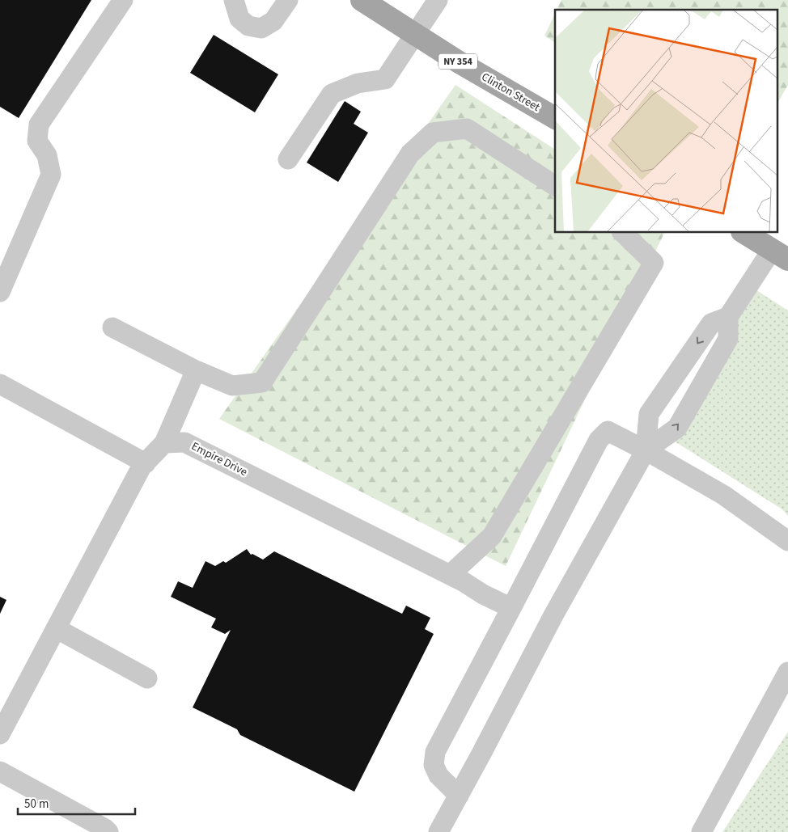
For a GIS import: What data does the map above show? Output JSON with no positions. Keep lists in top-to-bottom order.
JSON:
{
  "streets": {
    "main road": ["NY 354", "Clinton Street"],
    "street": ["Empire Drive"]
  },
  "scale_bar": "50 m"
}
